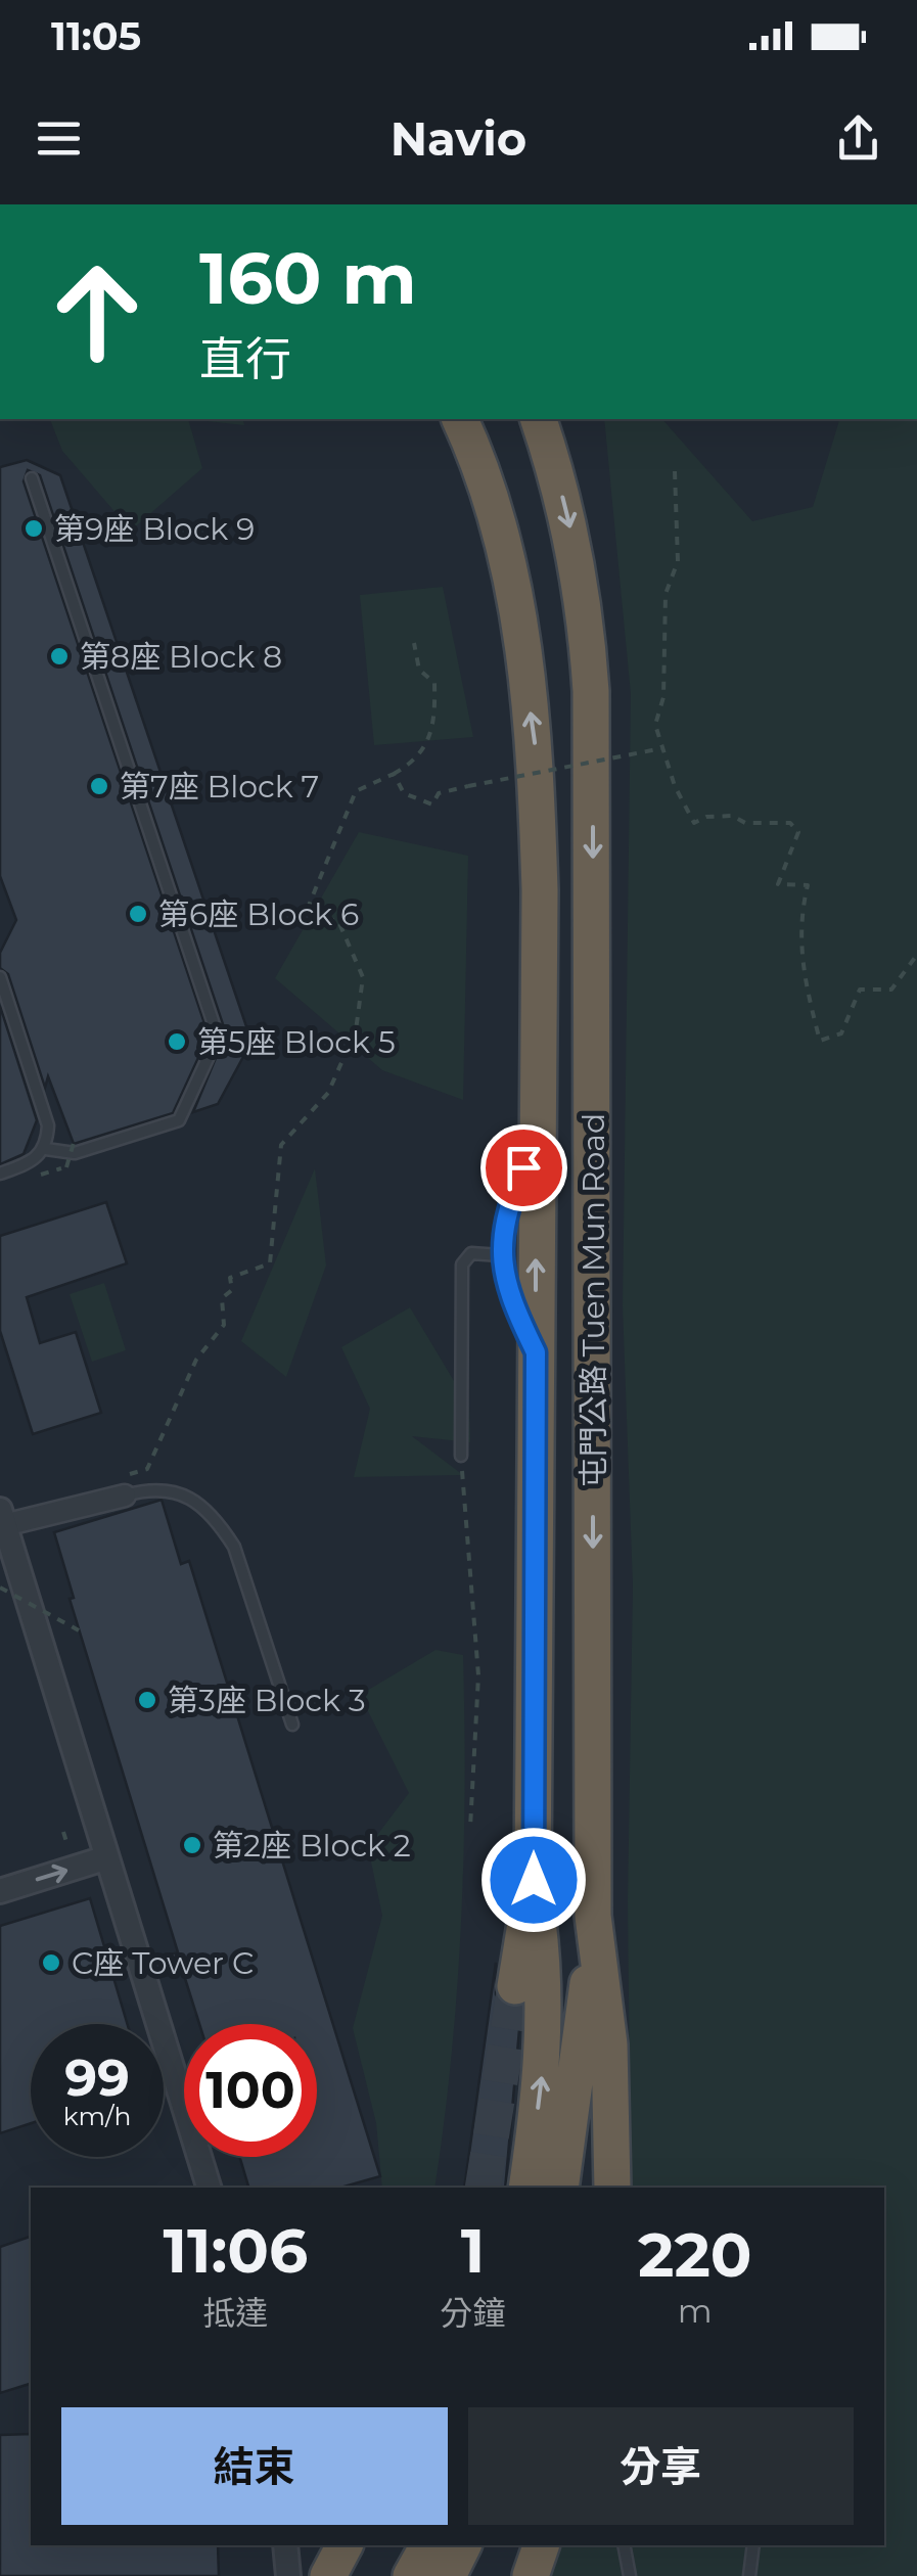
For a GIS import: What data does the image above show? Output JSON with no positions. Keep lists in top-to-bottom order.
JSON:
{
  "streets": {
    "highway": ["屯門公路 Tuen Mun Road"]
  },
  "places": [
    "第9座 Block 9",
    "第8座 Block 8",
    "第7座 Block 7",
    "第6座 Block 6",
    "第5座 Block 5",
    "第3座 Block 3",
    "第2座 Block 2",
    "C座 Tower C"
  ],
  "page": {
    "status": "11:05",
    "header": "Navio",
    "turn": ["160 m", "直行"],
    "speed": "99 km/h",
    "limit": "100",
    "eta": [
      "11:06",
      "抵達",
      "1",
      "分鐘",
      "220",
      "m"
    ],
    "buttons": ["結束", "分享"]
  }
}
